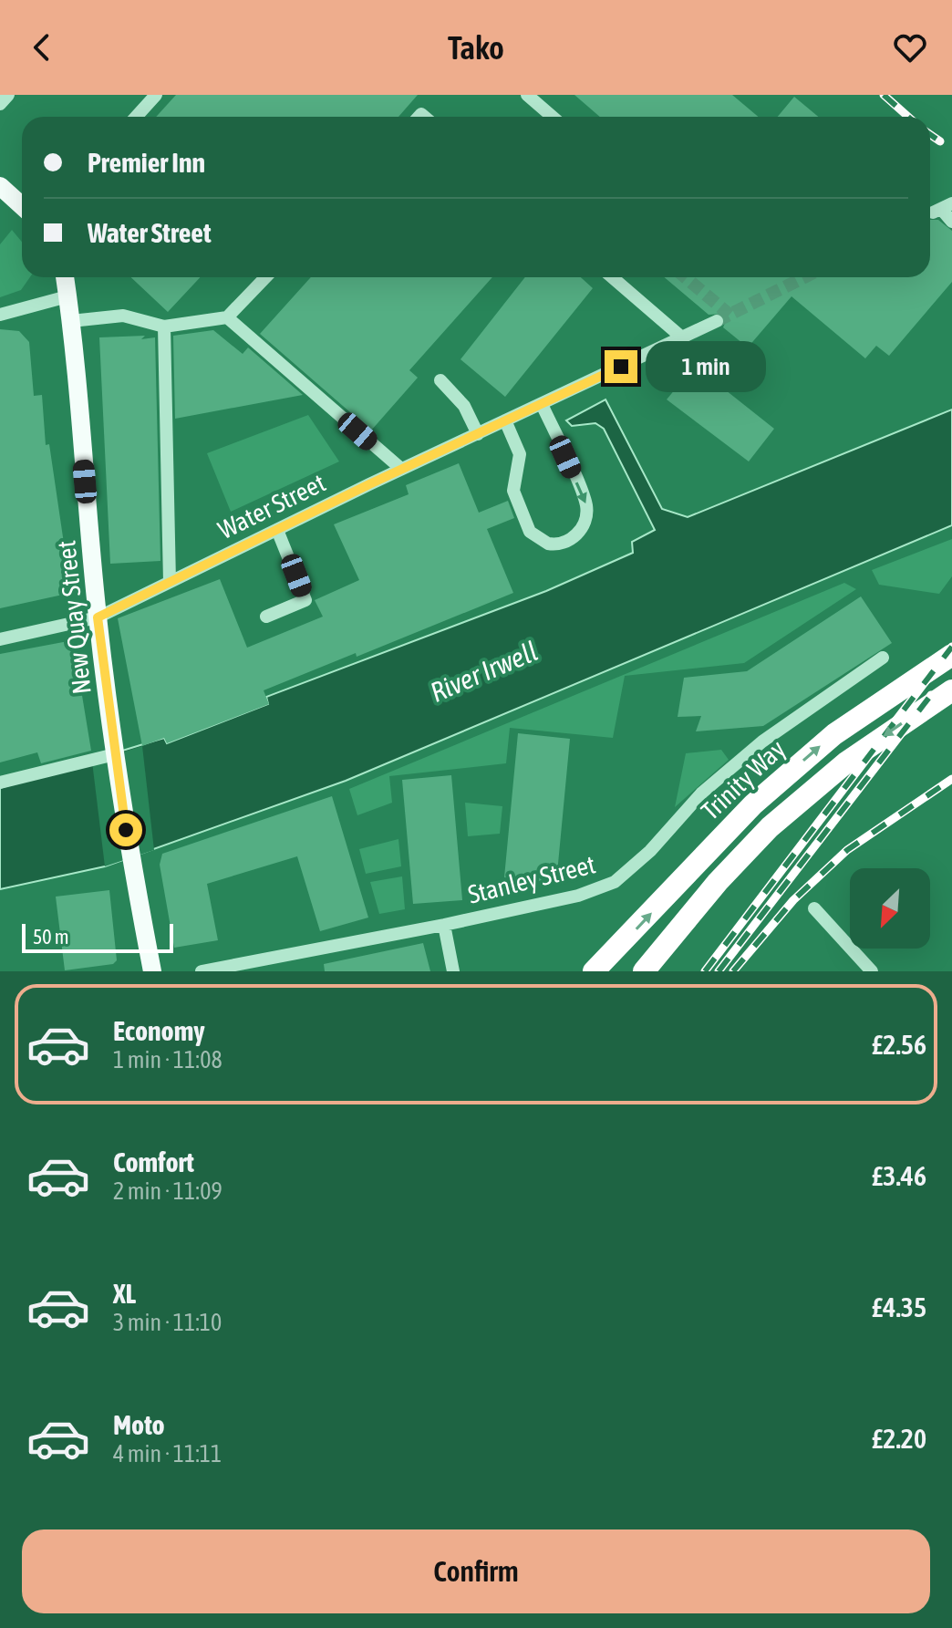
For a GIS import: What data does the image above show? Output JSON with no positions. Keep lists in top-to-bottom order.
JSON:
{
  "streets": {
    "highway": ["Trinity Way"],
    "main road": ["New Quay Street"],
    "street": ["Water Street", "Stanley Street"]
  },
  "crossings": [
    ["Water Street", "New Quay Street"]
  ],
  "water": ["River Irwell"],
  "scale_bar": "50 m",
  "north": "bottom left",
  "page": {
    "header": "Tako",
    "banner": ["Premier Inn", "Water Street"],
    "bubble": "1 min",
    "scale": "50 m",
    "list": [
      {
        "name": "Economy",
        "note": "1 min · 11:08",
        "value": "£2.56"
      },
      {
        "name": "Comfort",
        "note": "2 min · 11:09",
        "value": "£3.46"
      },
      {
        "name": "XL",
        "note": "3 min · 11:10",
        "value": "£4.35"
      },
      {
        "name": "Moto",
        "note": "4 min · 11:11",
        "value": "£2.20"
      }
    ],
    "buttons": "Confirm"
  }
}
